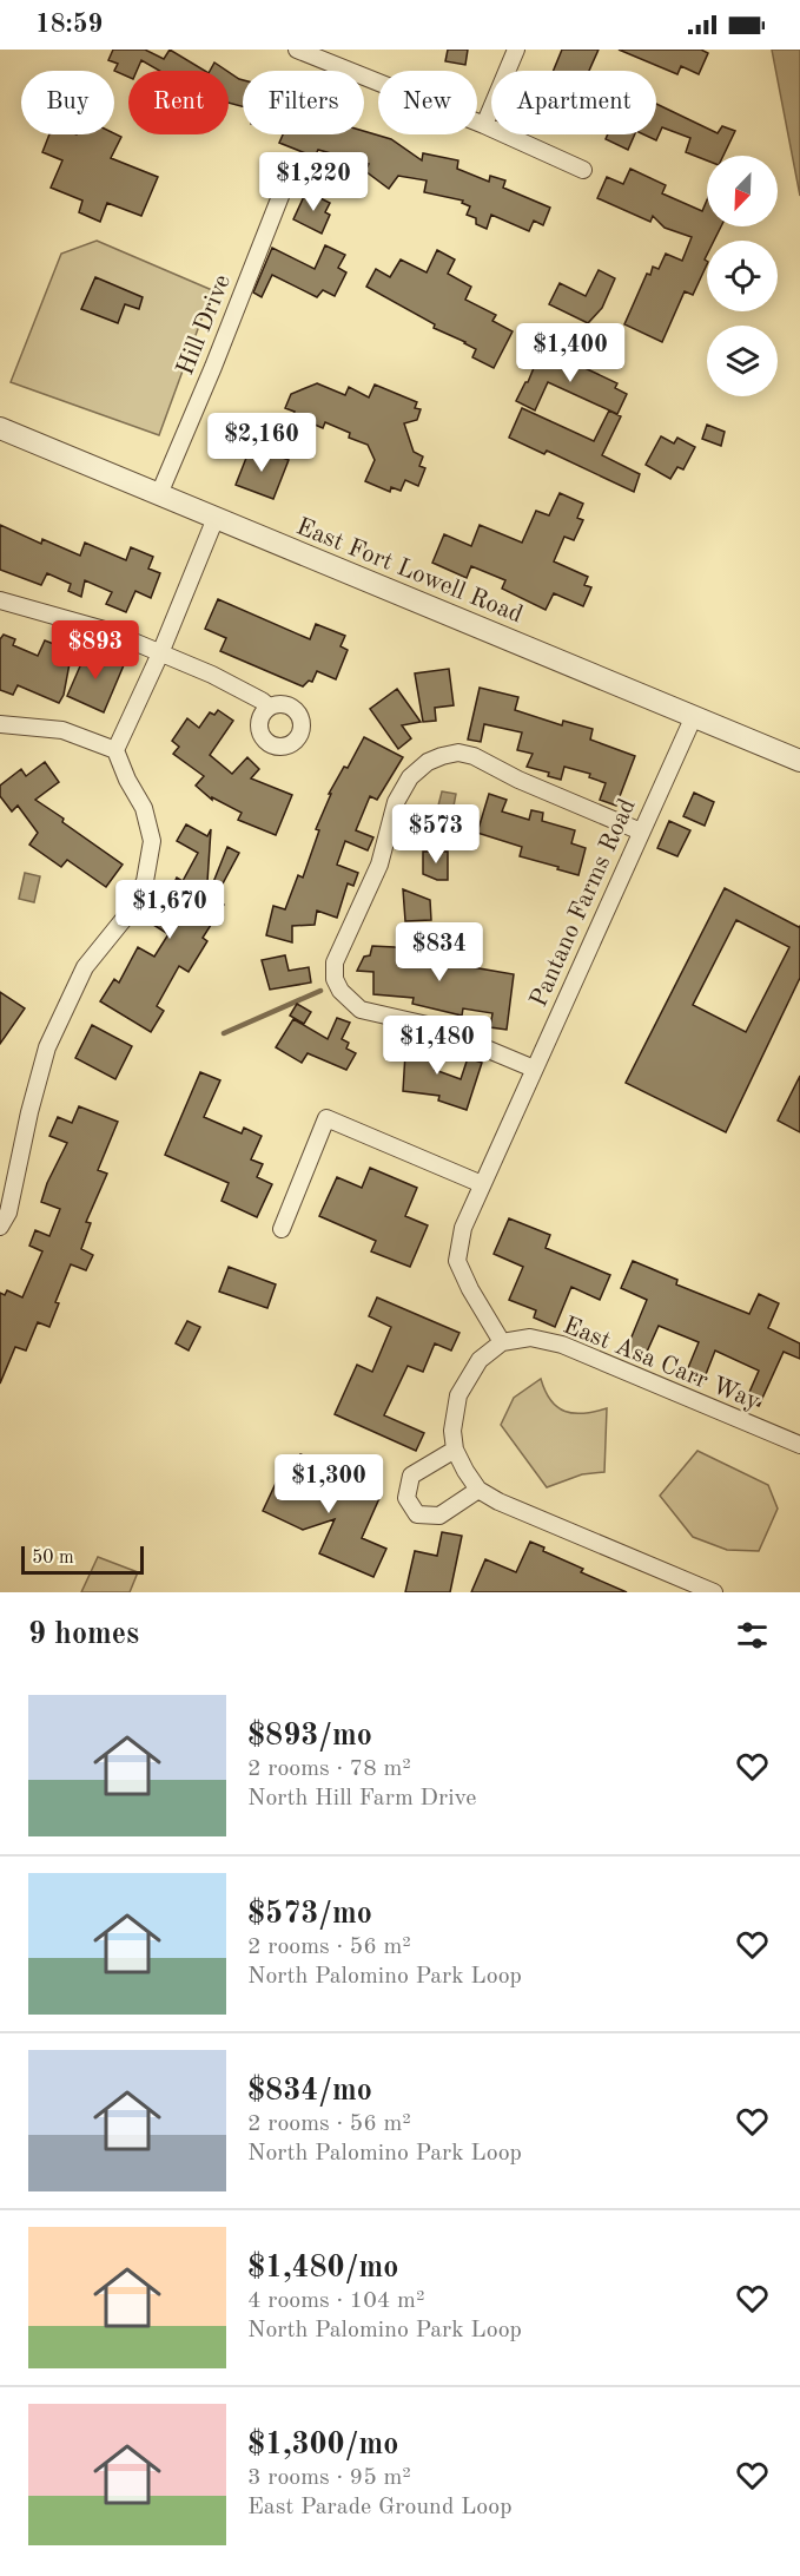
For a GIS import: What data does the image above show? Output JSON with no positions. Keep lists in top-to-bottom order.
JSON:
{
  "streets": {
    "street": [
      "Hill Drive",
      "East Fort Lowell Road",
      "Pantano Farms Road",
      "East Asa Carr Way"
    ]
  },
  "crossings": [
    ["Hill Drive", "East Fort Lowell Road"],
    ["East Fort Lowell Road", "Pantano Farms Road"],
    ["Pantano Farms Road", "East Asa Carr Way"]
  ],
  "scale_bar": "50 m",
  "north": "bottom left",
  "page": {
    "status": "18:59",
    "chip": [
      "Buy",
      "Rent",
      "Filters",
      "New",
      "Apartment"
    ],
    "price": [
      "$1,220",
      "$1,400",
      "$2,160",
      "$893",
      "$573",
      "$1,670",
      "$834",
      "$1,480",
      "$1,300"
    ],
    "scale": "50 m",
    "heading": "9 homes",
    "list": [
      {
        "name": "$893/mo",
        "note": "2 rooms · 78 m² · North Hill Farm Drive"
      },
      {
        "name": "$573/mo",
        "note": "2 rooms · 56 m² · North Palomino Park Loop"
      },
      {
        "name": "$834/mo",
        "note": "2 rooms · 56 m² · North Palomino Park Loop"
      },
      {
        "name": "$1,480/mo",
        "note": "4 rooms · 104 m² · North Palomino Park Loop"
      },
      {
        "name": "$1,300/mo",
        "note": "3 rooms · 95 m² · East Parade Ground Loop"
      }
    ]
  }
}
